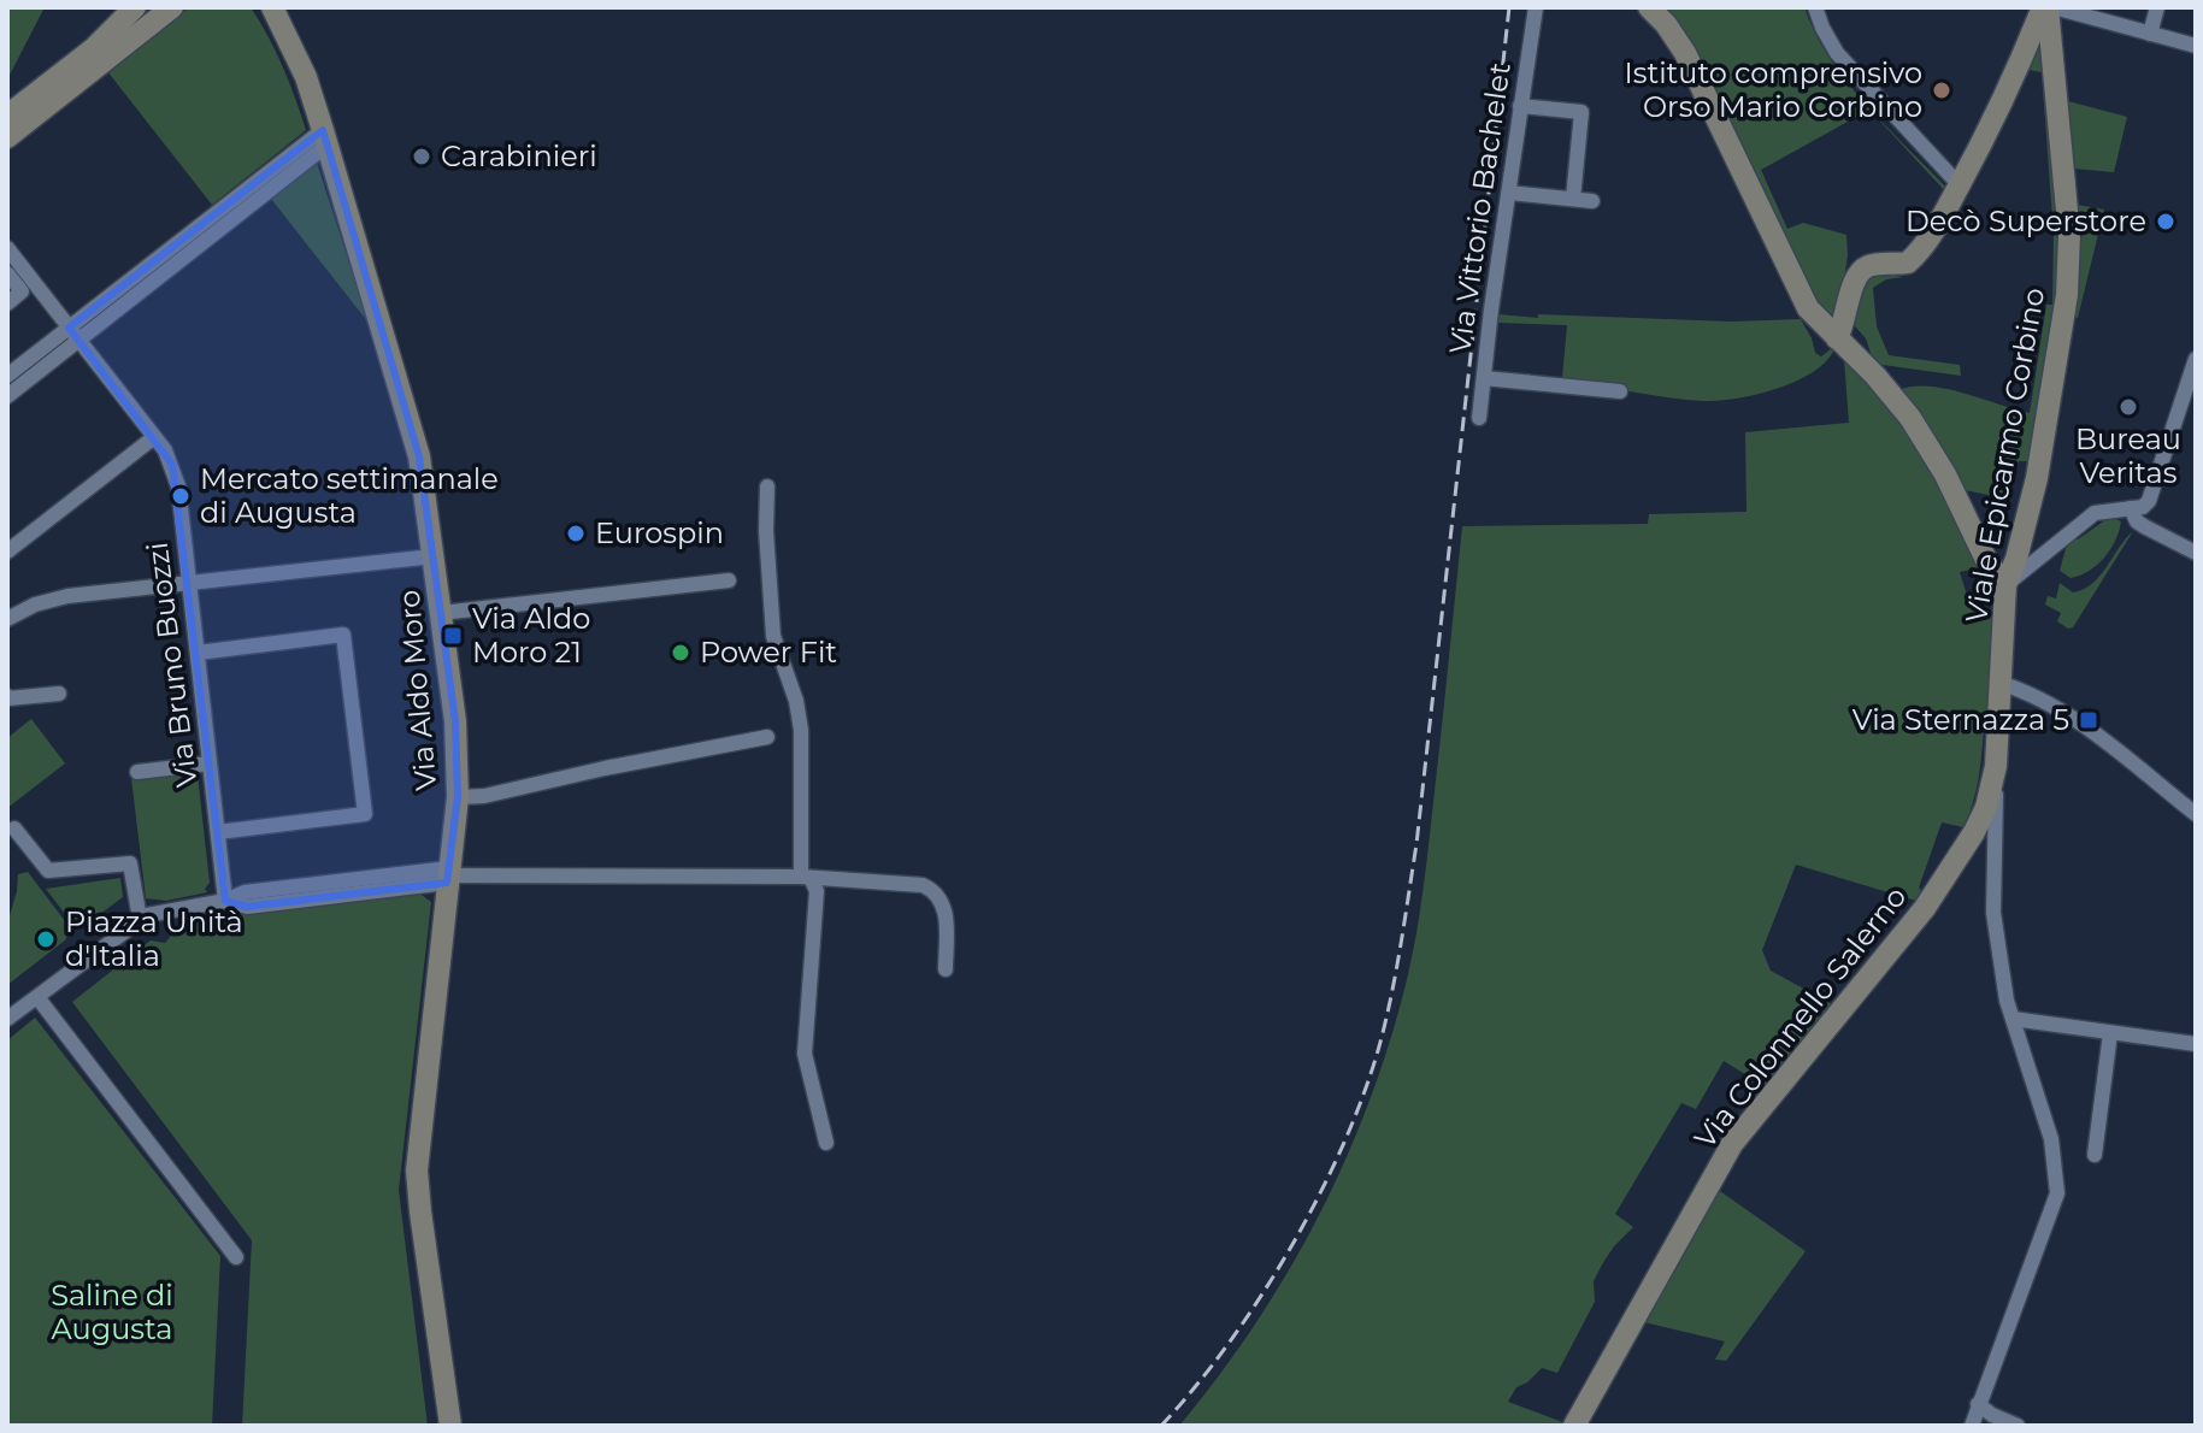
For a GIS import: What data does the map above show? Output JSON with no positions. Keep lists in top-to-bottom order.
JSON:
{
  "streets": {
    "main road": ["Viale Epicarmo Corbino", "Via Aldo Moro", "Via Colonnello Salerno"],
    "street": ["Via Vittorio Bachelet", "Via Bruno Buozzi"]
  },
  "crossings": [
    ["Viale Epicarmo Corbino", "Via Colonnello Salerno"]
  ],
  "parks": ["Saline di Augusta"],
  "places": {
    "other": [
      "Istituto comprensivo Orso Mario Corbino",
      "Carabinieri",
      "Decò Superstore",
      "Bureau Veritas",
      "Mercato settimanale di Augusta",
      "Eurospin",
      "Power Fit",
      "Piazza Unità d'Italia"
    ],
    "transit": ["Via Aldo Moro 21", "Via Sternazza 5"]
  }
}
